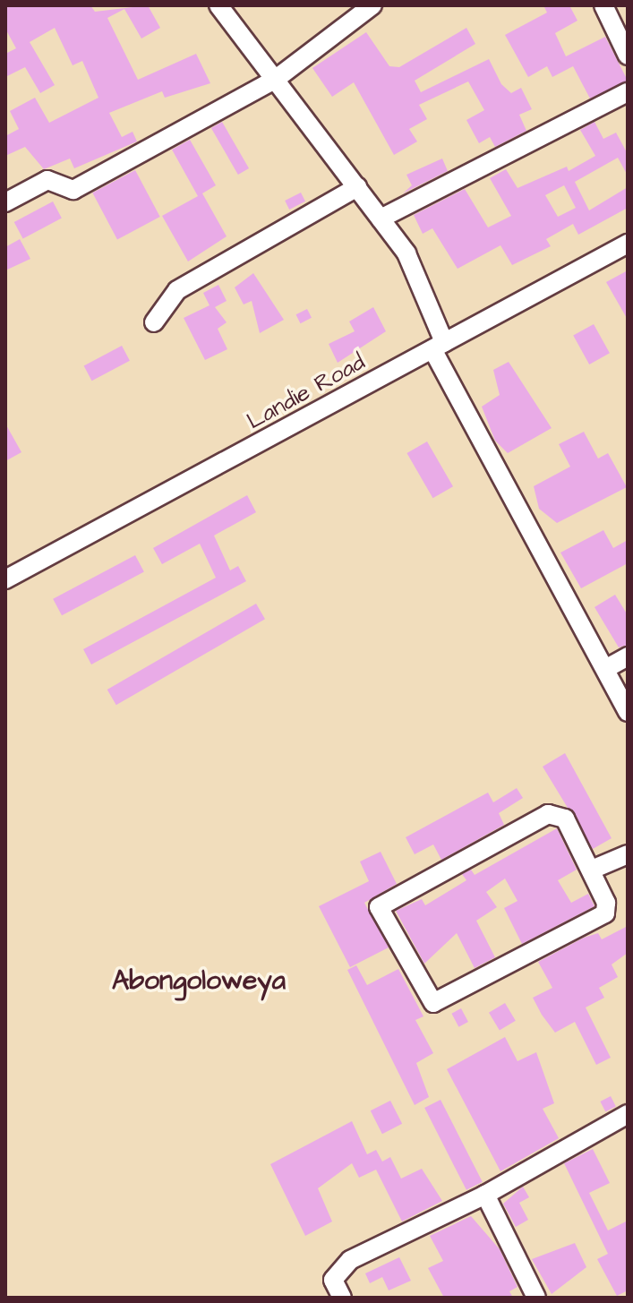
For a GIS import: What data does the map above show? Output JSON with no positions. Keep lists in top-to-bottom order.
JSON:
{
  "streets": {
    "street": ["Landie Road"]
  },
  "districts": ["Abongoloweya"]
}
